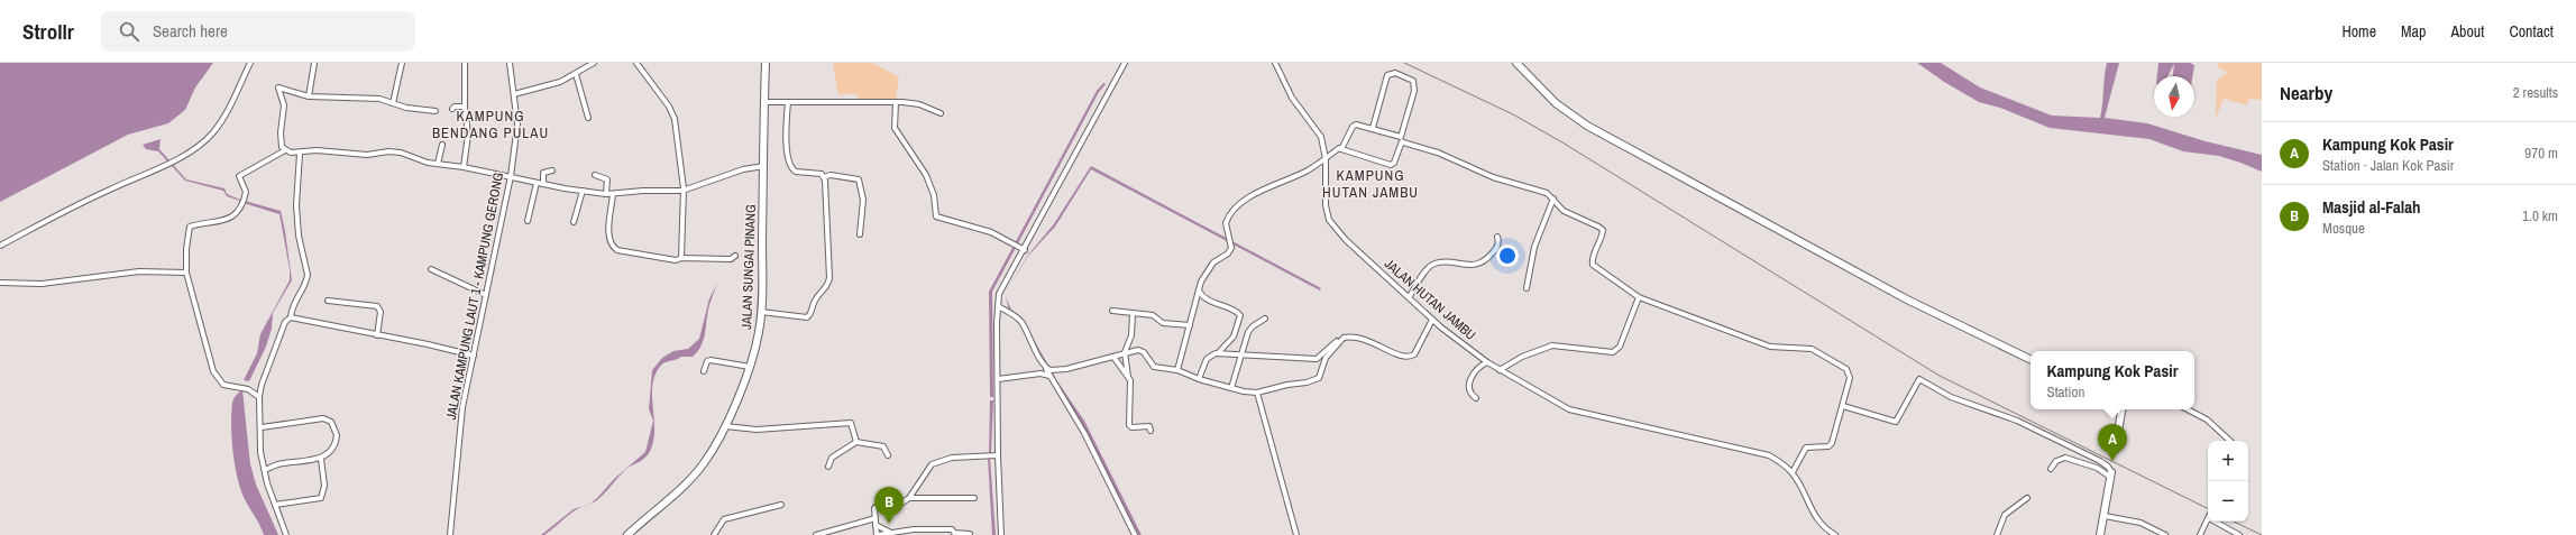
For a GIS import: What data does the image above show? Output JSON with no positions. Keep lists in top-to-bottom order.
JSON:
{
  "streets": {
    "street": ["JALAN SUNGAI PINANG", "JALAN KAMPUNG LAUT 1 - KAMPUNG GERONG", "JALAN HUTAN JAMBU"]
  },
  "districts": ["KAMPUNG BENDANG PULAU", "KAMPUNG HUTAN JAMBU"],
  "north": "bottom",
  "page": {
    "header": "Strollr",
    "search": "Search here",
    "nav": [
      "Home",
      "Map",
      "About",
      "Contact"
    ],
    "heading": ["Nearby", "2 results"],
    "list": [
      {
        "mark": "A",
        "name": "Kampung Kok Pasir",
        "note": "Station · Jalan Kok Pasir",
        "value": "970 m"
      },
      {
        "mark": "B",
        "name": "Masjid al-Falah",
        "note": "Mosque",
        "value": "1.0 km"
      }
    ],
    "popup": ["Kampung Kok Pasir", "Station"],
    "pins": ["A", "B"],
    "map_buttons": ["+", "−"]
  }
}
